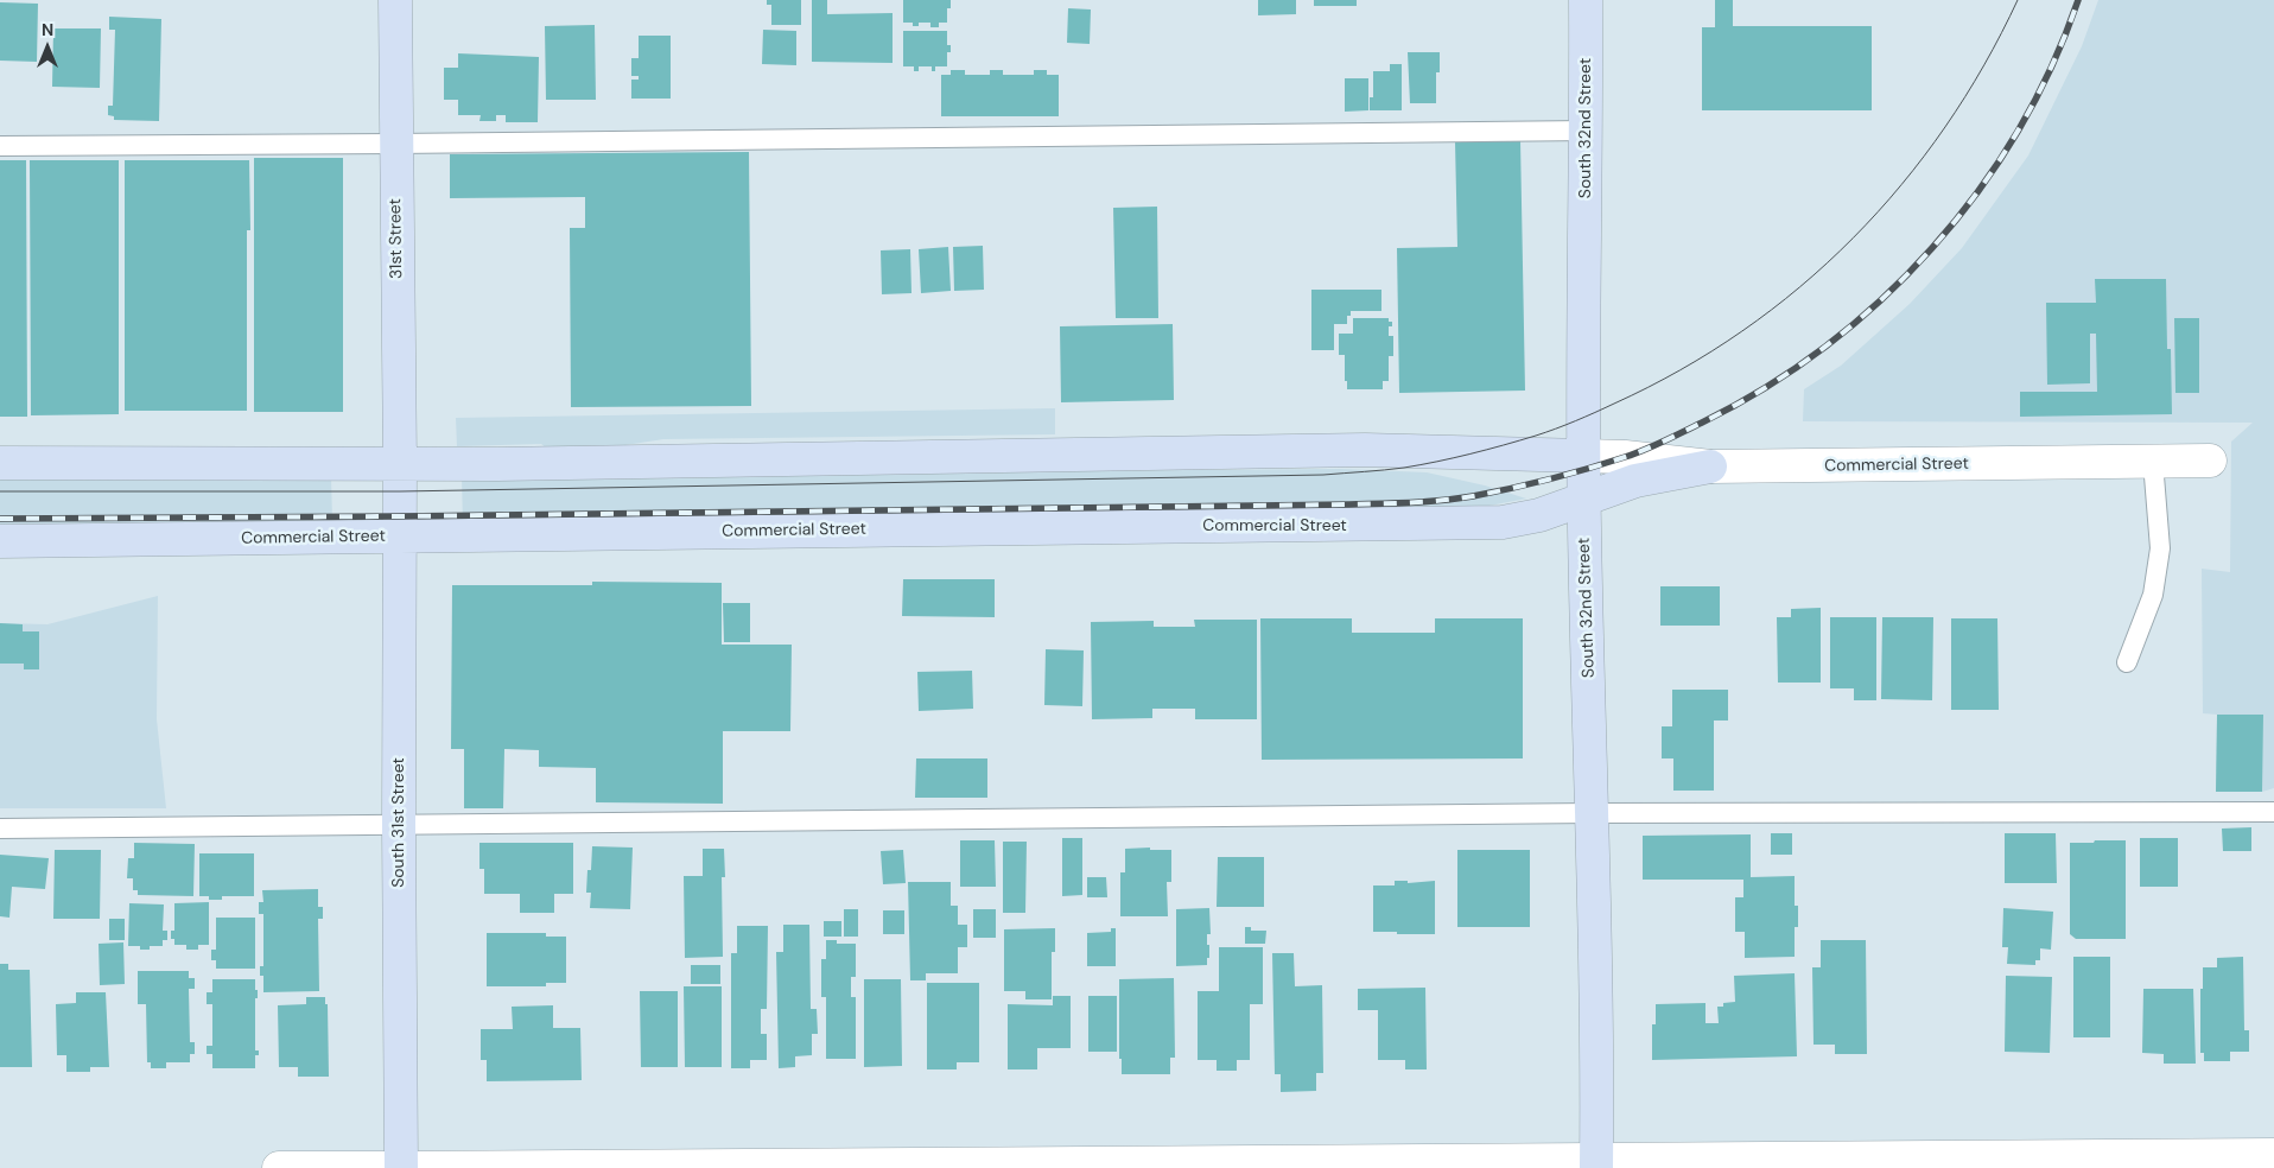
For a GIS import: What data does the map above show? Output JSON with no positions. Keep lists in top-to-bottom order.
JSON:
{
  "streets": {
    "main road": [
      "South 32nd Street",
      "31st Street",
      "Commercial Street",
      "South 31st Street"
    ]
  },
  "crossings": [
    ["South 32nd Street", "Commercial Street"],
    ["31st Street", "South 31st Street"],
    ["Commercial Street", "South 31st Street"]
  ],
  "north": "top"
}
